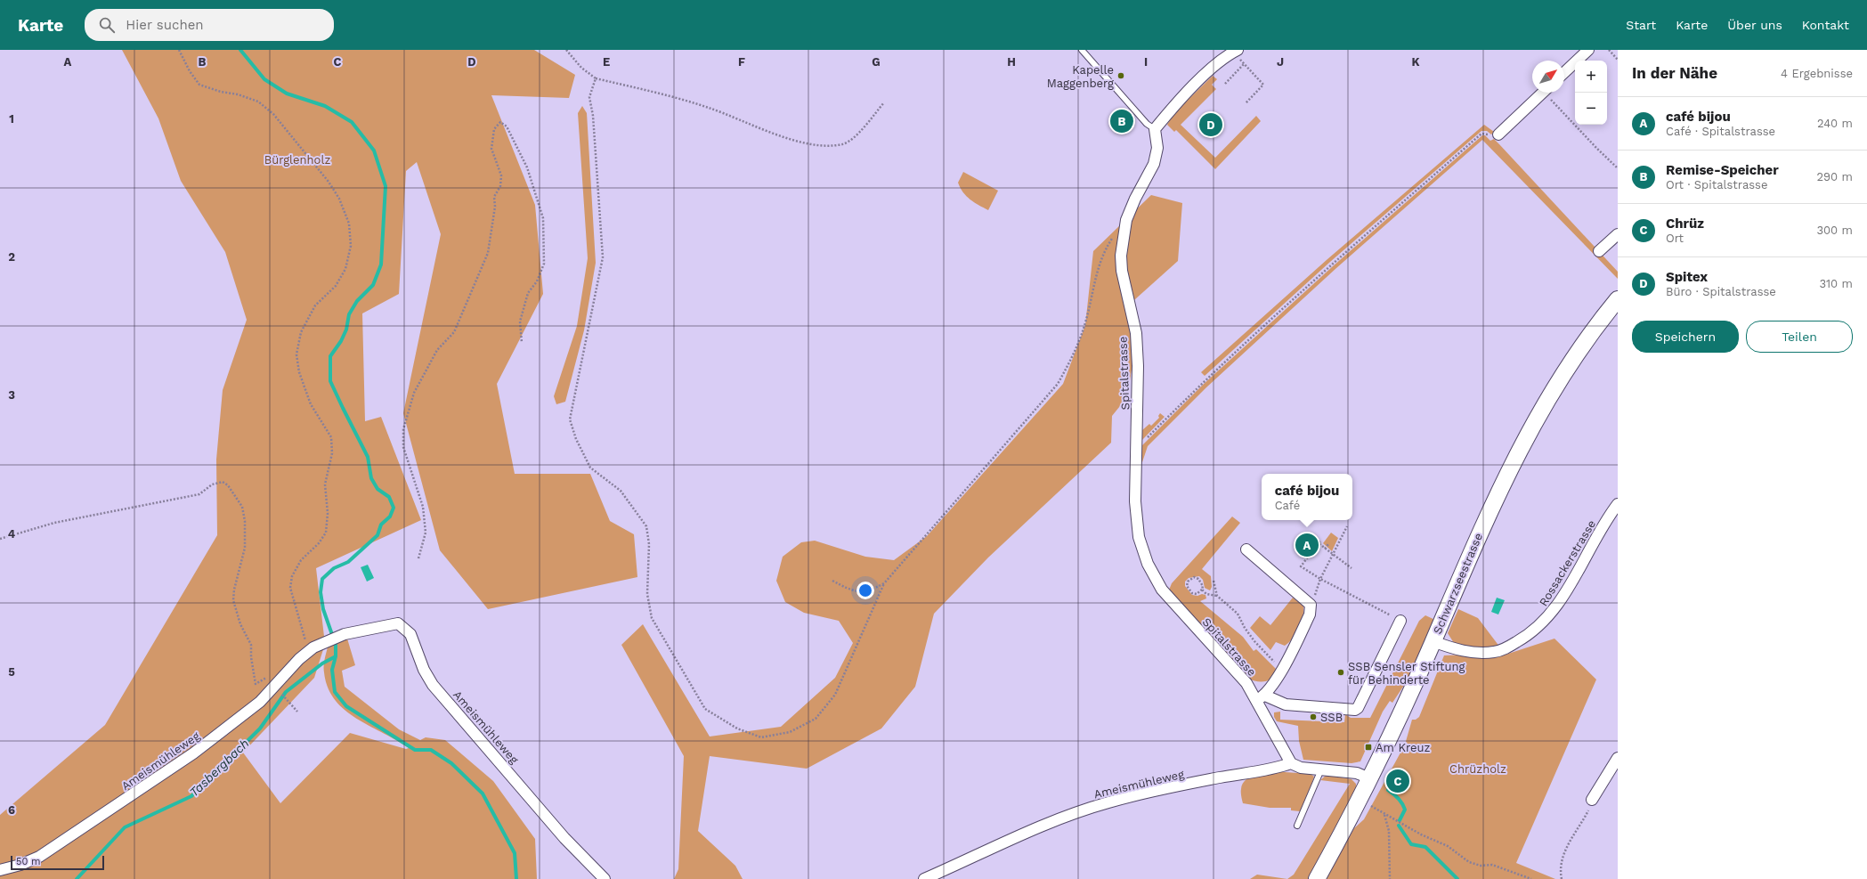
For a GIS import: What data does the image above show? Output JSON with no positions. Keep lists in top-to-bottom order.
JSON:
{
  "streets": {
    "main road": ["Schwarzseestrasse"],
    "street": ["Spitalstrasse", "Rossackerstrasse", "Ameismühleweg"]
  },
  "crossings": [
    ["Spitalstrasse", "Ameismühleweg"],
    ["Rossackerstrasse", "Schwarzseestrasse"]
  ],
  "water": ["Tasbergbach"],
  "parks": ["Bürglenholz", "Chrüzholz"],
  "places": {
    "other": ["Kapelle Maggenberg", "SSB Sensler Stiftung für Behinderte", "SSB"],
    "transit": ["Am Kreuz"]
  },
  "scale_bar": "50 m",
  "north": "top right",
  "page": {
    "header": "Karte",
    "search": "Hier suchen",
    "nav": [
      "Start",
      "Karte",
      "Über uns",
      "Kontakt"
    ],
    "heading": ["In der Nähe", "4 Ergebnisse"],
    "map_buttons": ["+", "−"],
    "list": [
      {
        "mark": "A",
        "name": "café bijou",
        "note": "Café · Spitalstrasse",
        "value": "240 m"
      },
      {
        "mark": "B",
        "name": "Remise-Speicher",
        "note": "Ort · Spitalstrasse",
        "value": "290 m"
      },
      {
        "mark": "C",
        "name": "Chrüz",
        "note": "Ort",
        "value": "300 m"
      },
      {
        "mark": "D",
        "name": "Spitex",
        "note": "Büro · Spitalstrasse",
        "value": "310 m"
      }
    ],
    "pins": [
      "B",
      "D",
      "A",
      "C"
    ],
    "buttons": ["Speichern", "Teilen"],
    "popup": ["café bijou", "Café"],
    "scale": "50 m"
  },
  "grid": {
    "columns": [
      "A",
      "B",
      "C",
      "D",
      "E",
      "F",
      "G",
      "H",
      "I",
      "J",
      "K"
    ],
    "rows": [
      "1",
      "2",
      "3",
      "4",
      "5",
      "6"
    ]
  }
}
